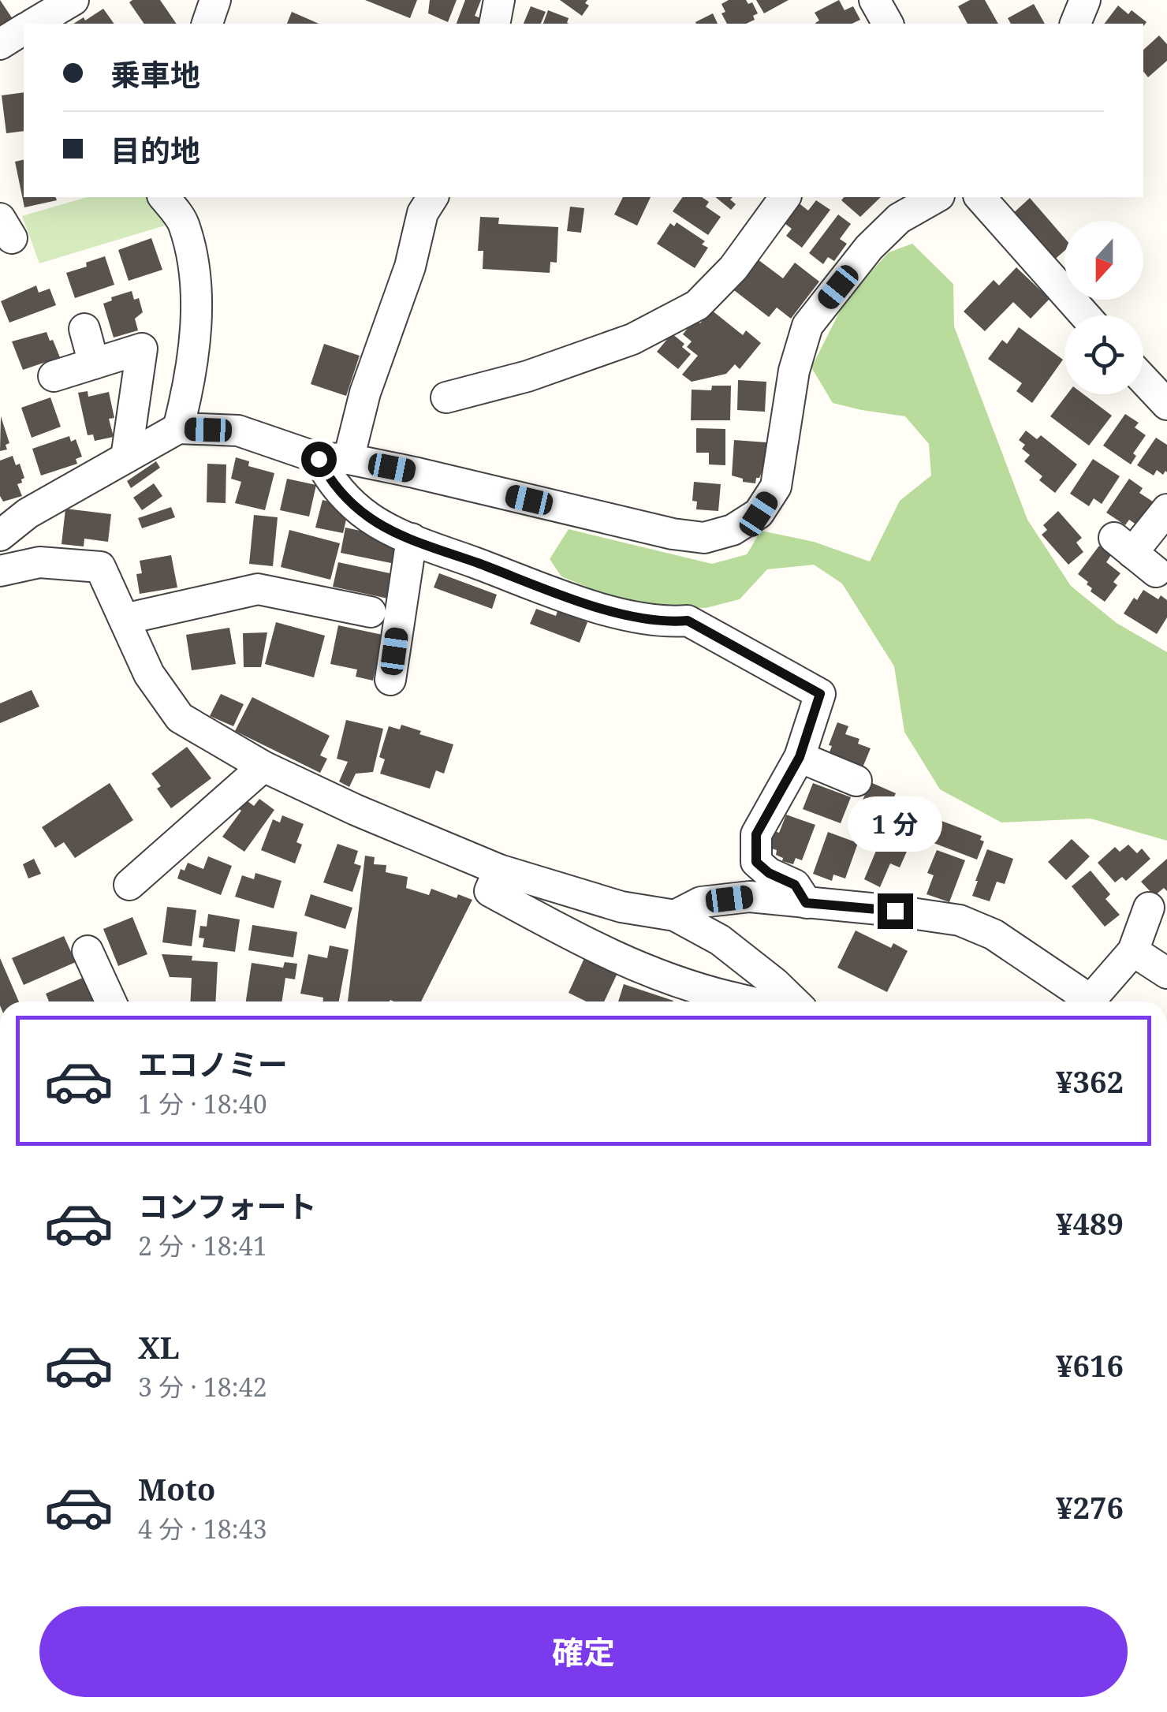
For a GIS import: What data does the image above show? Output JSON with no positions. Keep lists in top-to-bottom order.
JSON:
{
  "north": "bottom",
  "page": {
    "banner": ["乗車地", "目的地"],
    "bubble": "1 分",
    "list": [
      {
        "name": "エコノミー",
        "note": "1 分 · 18:40",
        "value": "¥362"
      },
      {
        "name": "コンフォート",
        "note": "2 分 · 18:41",
        "value": "¥489"
      },
      {
        "name": "XL",
        "note": "3 分 · 18:42",
        "value": "¥616"
      },
      {
        "name": "Moto",
        "note": "4 分 · 18:43",
        "value": "¥276"
      }
    ],
    "buttons": "確定"
  }
}
